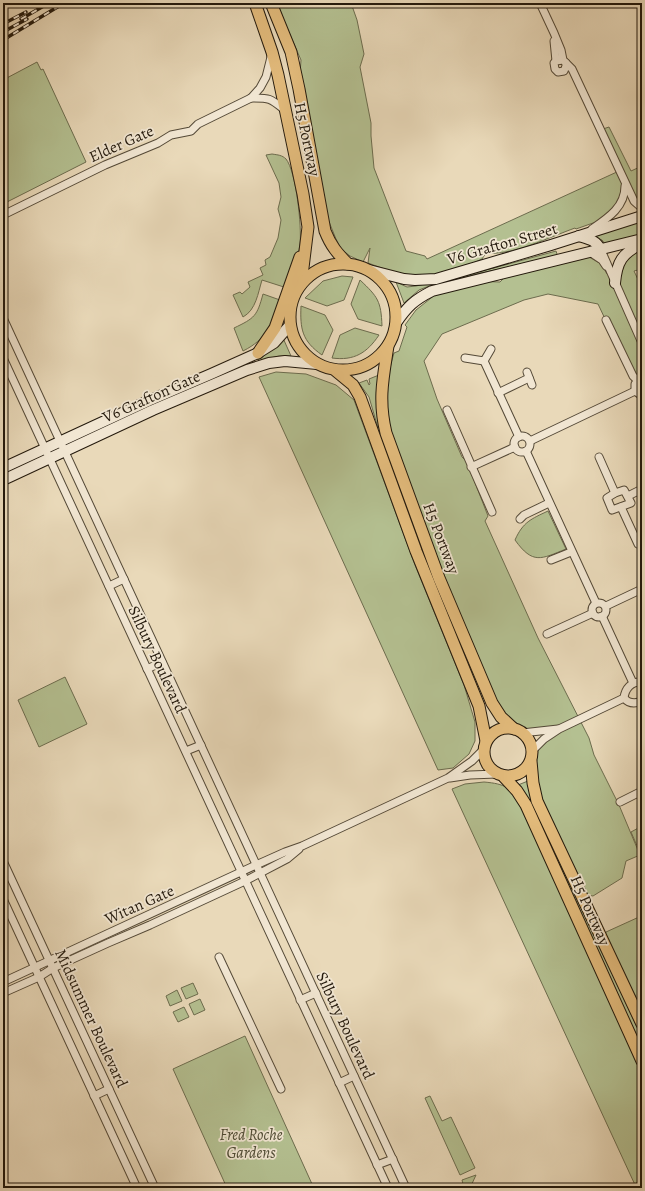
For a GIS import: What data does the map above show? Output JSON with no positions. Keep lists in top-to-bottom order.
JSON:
{
  "streets": {
    "main road": ["H5 Portway"],
    "street": [
      "Elder Gate",
      "V6 Grafton Street",
      "V6 Grafton Gate",
      "Silbury Boulevard",
      "Witan Gate",
      "Midsummer Boulevard"
    ]
  },
  "crossings": [
    ["H5 Portway", "Elder Gate"],
    ["H5 Portway", "V6 Grafton Street"],
    ["H5 Portway", "V6 Grafton Gate"],
    ["V6 Grafton Street", "V6 Grafton Gate"],
    ["V6 Grafton Gate", "Silbury Boulevard"],
    ["Silbury Boulevard", "Witan Gate"],
    ["Witan Gate", "Midsummer Boulevard"]
  ],
  "parks": ["Fred Roche Gardens"]
}
